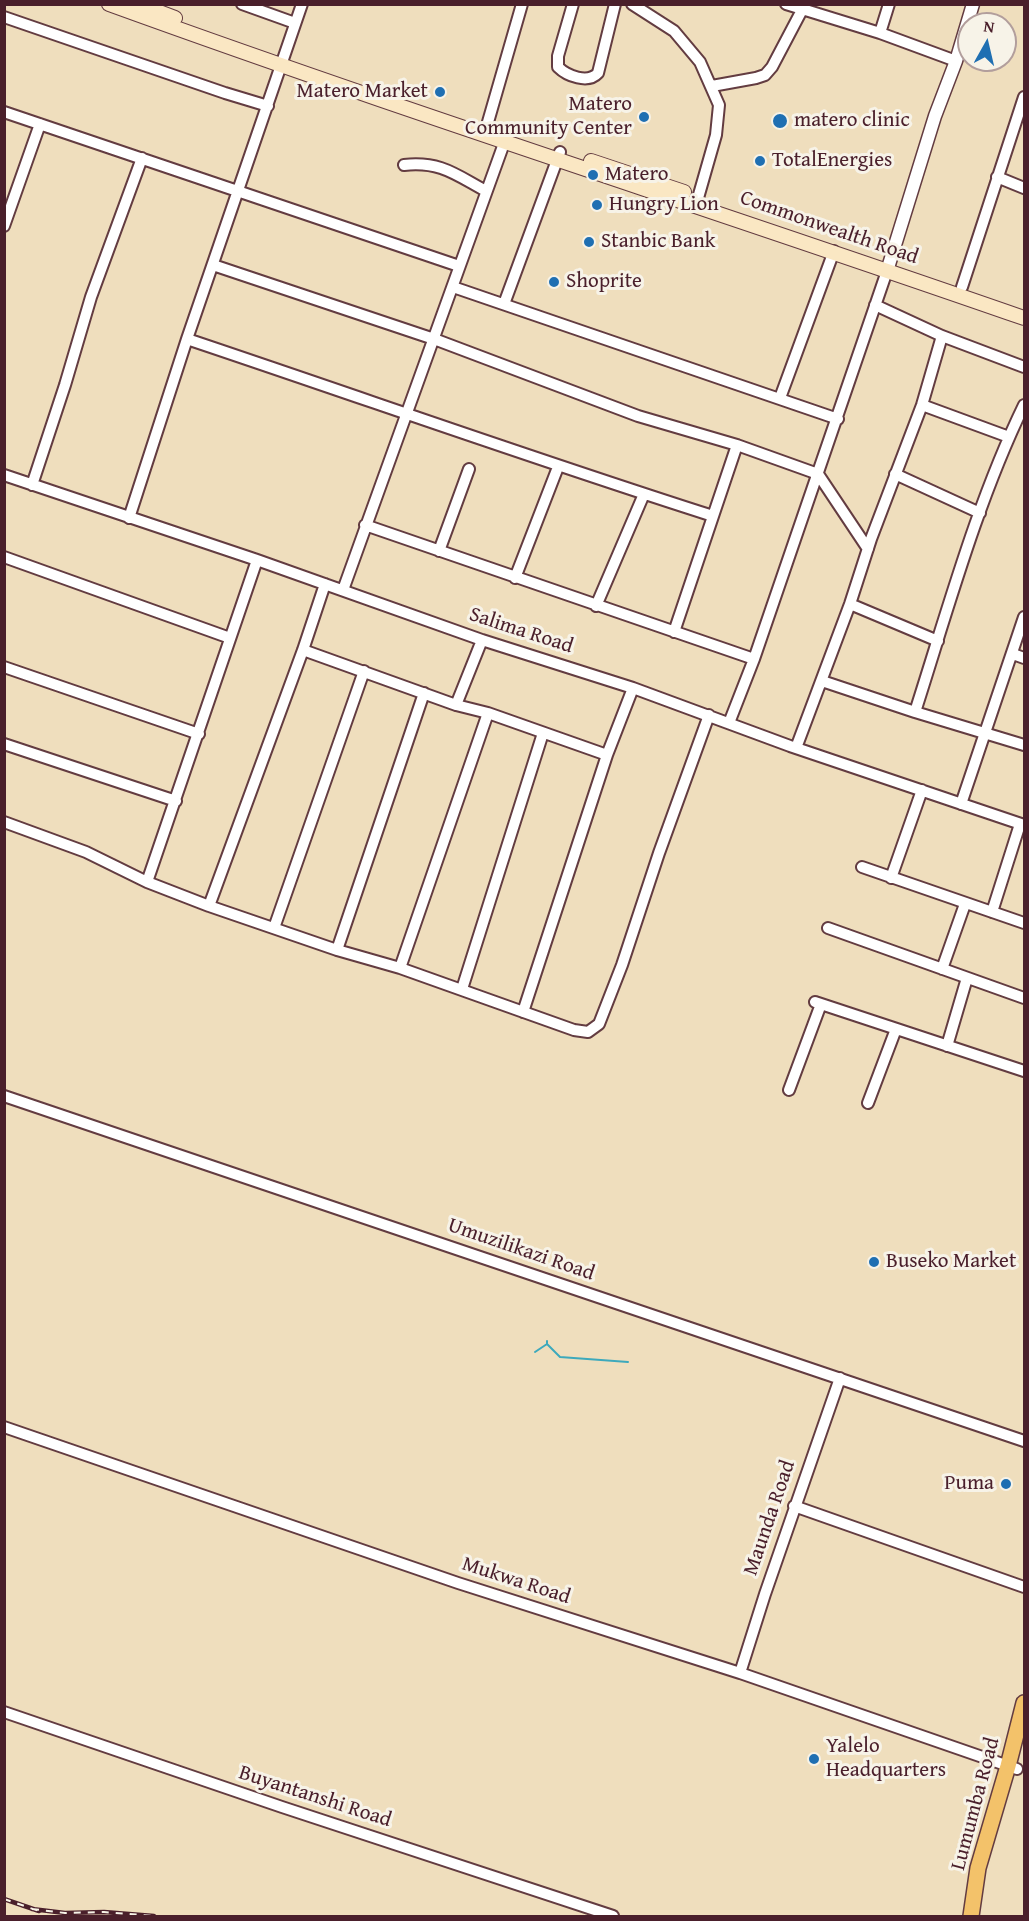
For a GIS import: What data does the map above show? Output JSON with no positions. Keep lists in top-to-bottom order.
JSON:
{
  "streets": {
    "main road": ["Commonwealth Road", "Lumumba Road"],
    "street": [
      "Salima Road",
      "Umuzilikazi Road",
      "Maunda Road",
      "Mukwa Road",
      "Buyantanshi Road"
    ]
  },
  "crossings": [
    ["Umuzilikazi Road", "Maunda Road"],
    ["Maunda Road", "Mukwa Road"],
    ["Mukwa Road", "Lumumba Road"]
  ],
  "places": [
    "Matero Market",
    "Matero Community Center",
    "matero clinic",
    "TotalEnergies",
    "Matero",
    "Hungry Lion",
    "Stanbic Bank",
    "Shoprite",
    "Buseko Market",
    "Puma",
    "Yalelo Headquarters"
  ],
  "north": "top"
}
